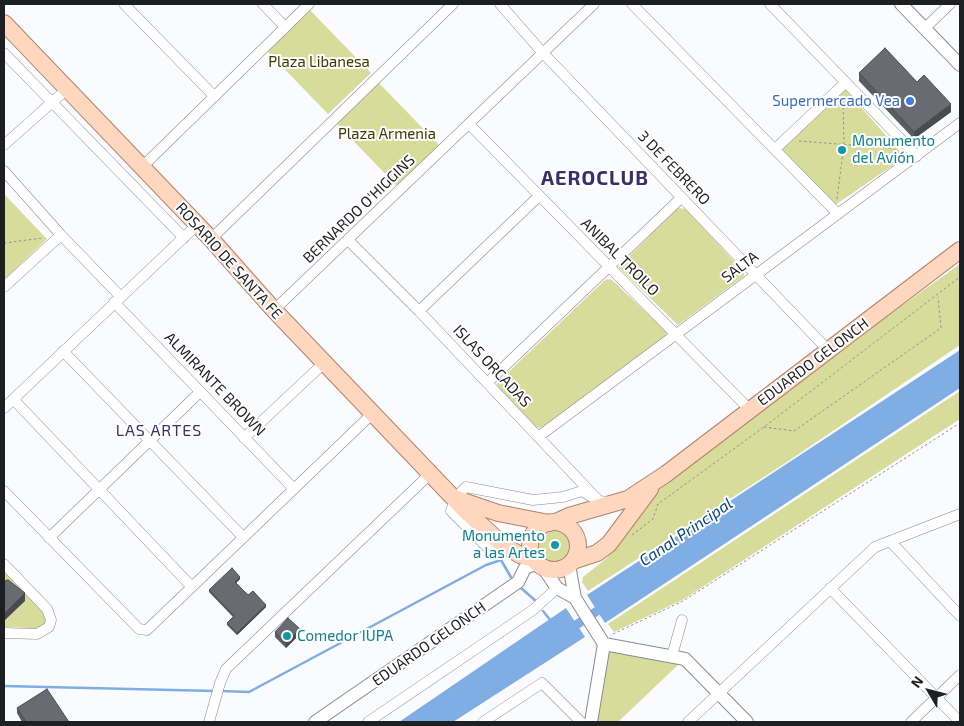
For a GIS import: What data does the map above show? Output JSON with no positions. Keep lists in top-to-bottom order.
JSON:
{
  "streets": {
    "main road": ["ROSARIO DE SANTA FE", "EDUARDO GELONCH"],
    "street": [
      "3 DE FEBRERO",
      "BERNARDO O'HIGGINS",
      "ANIBAL TROILO",
      "SALTA",
      "ISLAS ORCADAS",
      "ALMIRANTE BROWN"
    ]
  },
  "crossings": [
    ["3 DE FEBRERO", "BERNARDO O'HIGGINS"],
    ["3 DE FEBRERO", "SALTA"],
    ["3 DE FEBRERO", "EDUARDO GELONCH"],
    ["BERNARDO O'HIGGINS", "ANIBAL TROILO"],
    ["BERNARDO O'HIGGINS", "ROSARIO DE SANTA FE"],
    ["BERNARDO O'HIGGINS", "ISLAS ORCADAS"],
    ["ANIBAL TROILO", "SALTA"],
    ["ANIBAL TROILO", "EDUARDO GELONCH"],
    ["ROSARIO DE SANTA FE", "EDUARDO GELONCH"],
    ["SALTA", "ISLAS ORCADAS"]
  ],
  "districts": ["AEROCLUB", "LAS ARTES"],
  "water": ["Canal Principal"],
  "parks": ["Plaza Libanesa", "Plaza Armenia"],
  "places": [
    "Supermercado Vea",
    "Monumento del Avión",
    "Monumento a las Artes",
    "Comedor IUPA"
  ],
  "north": "top left"
}
